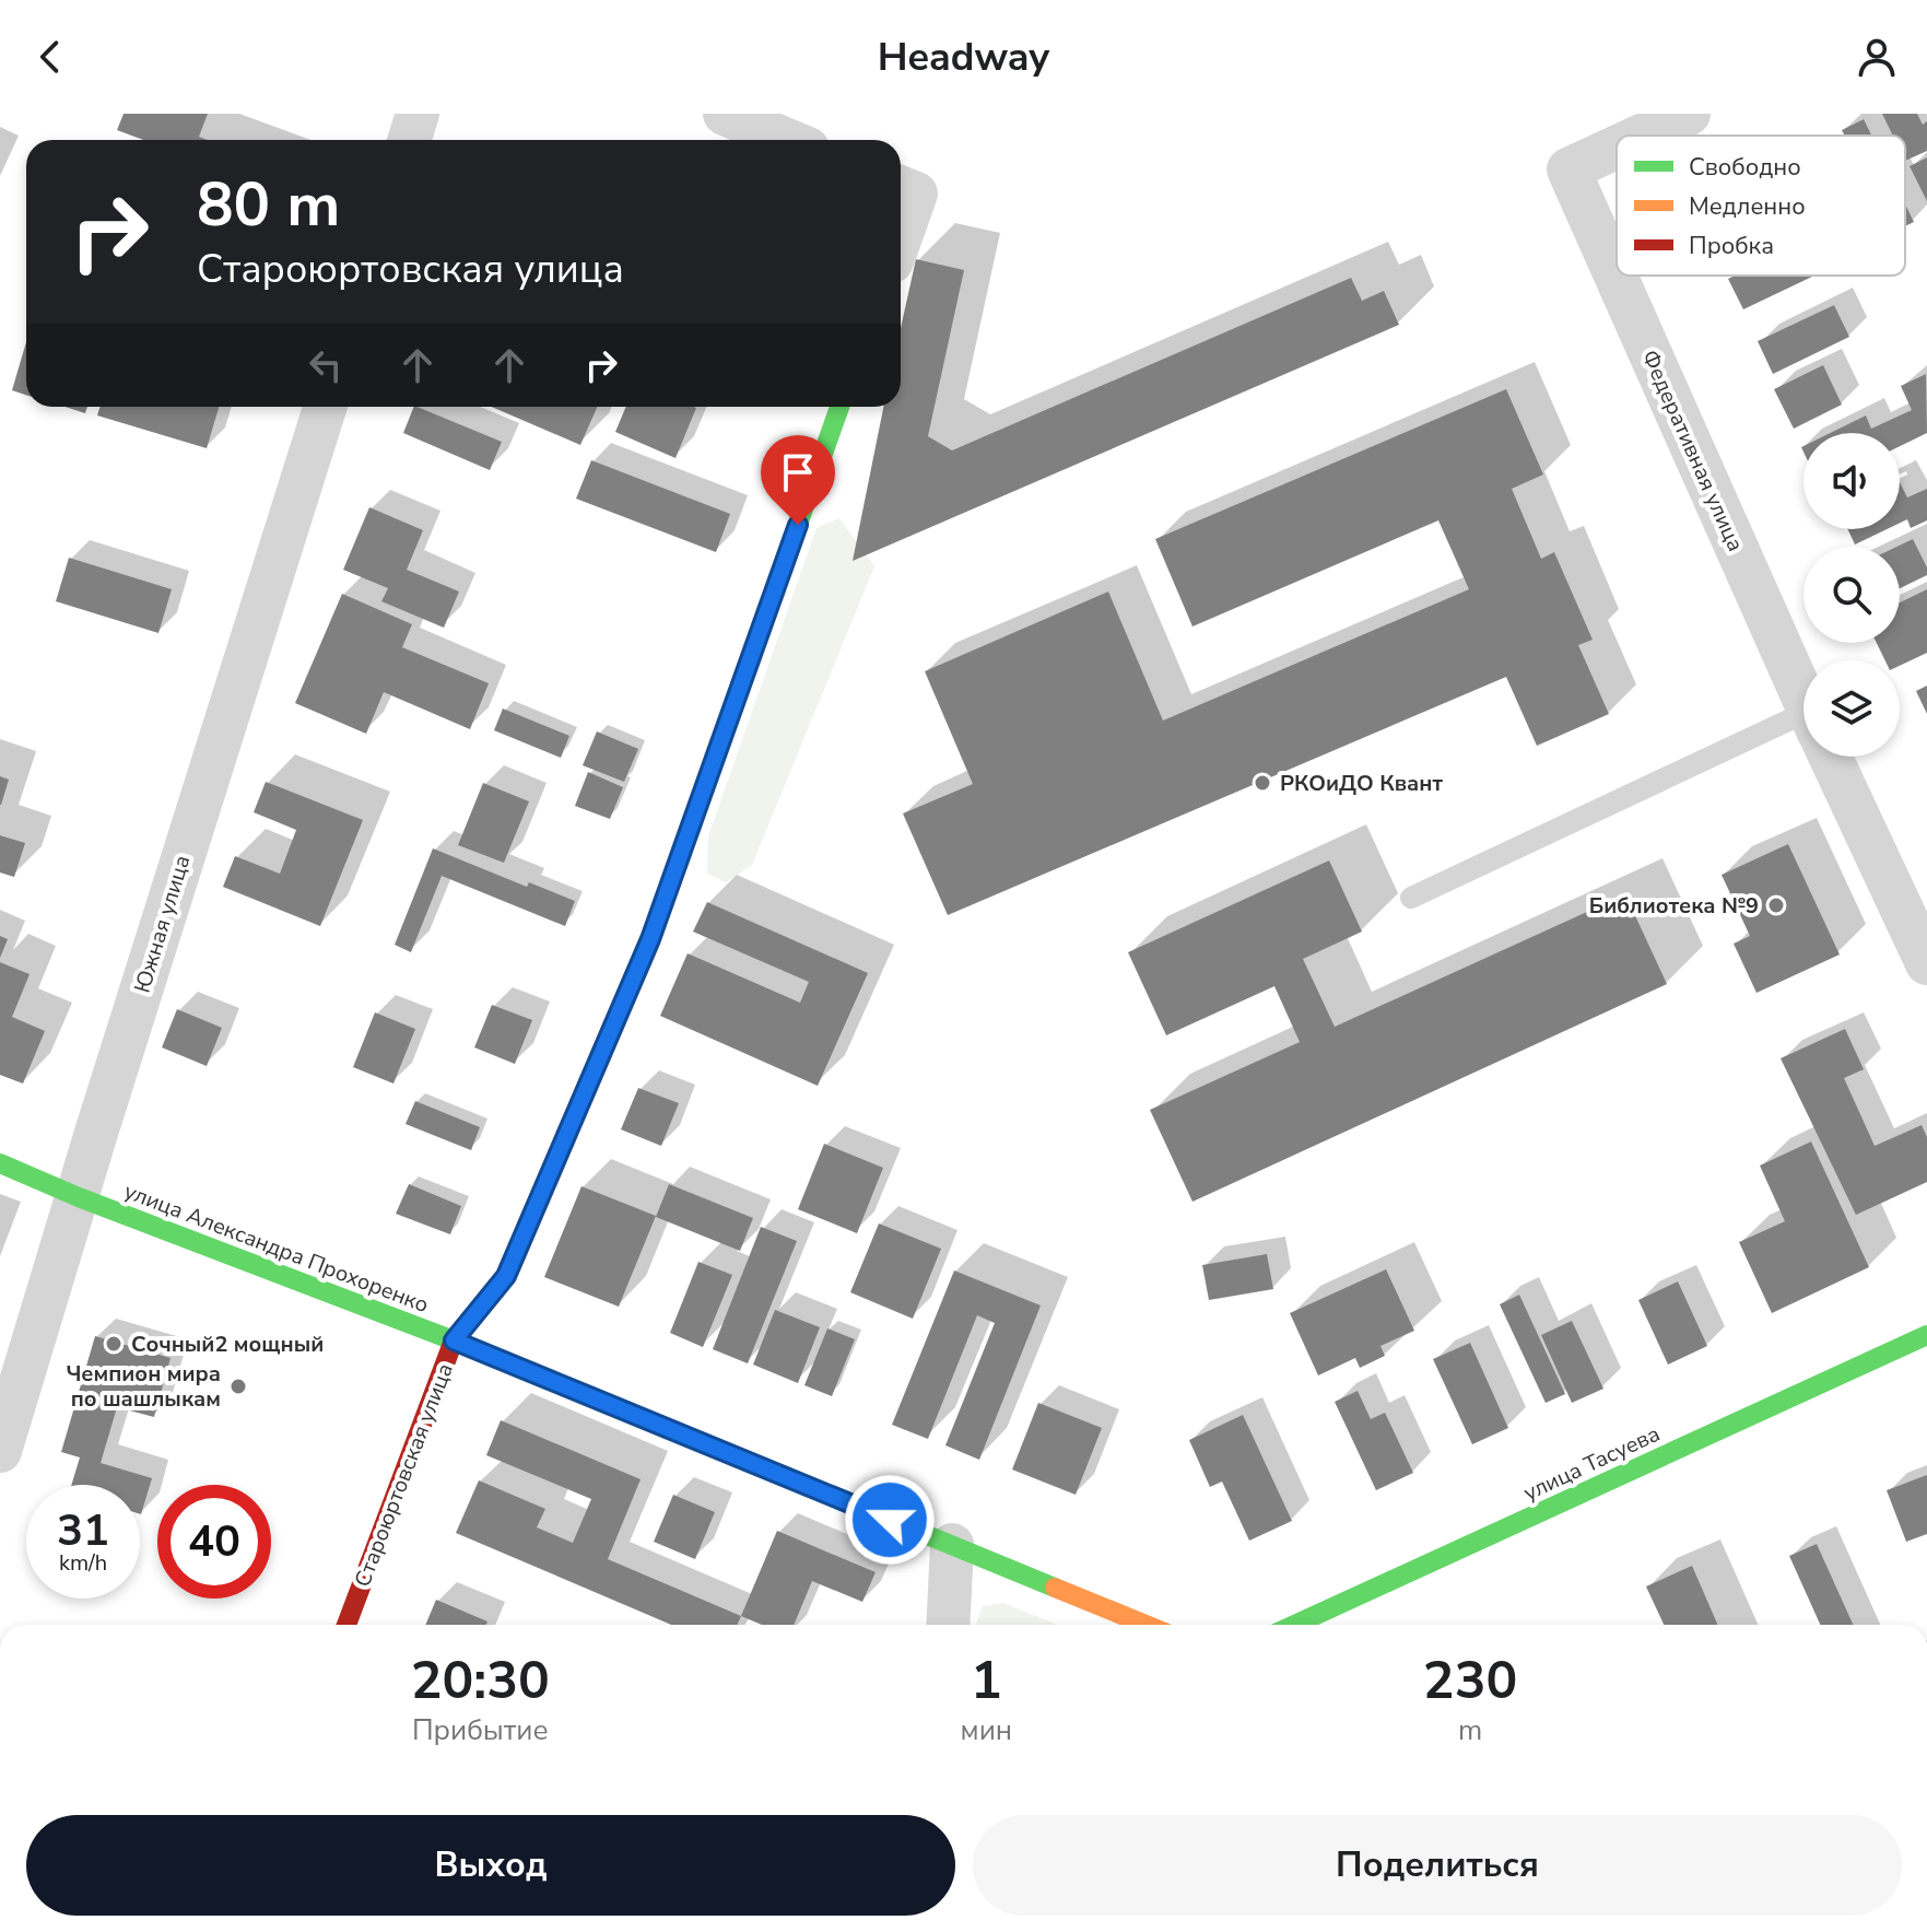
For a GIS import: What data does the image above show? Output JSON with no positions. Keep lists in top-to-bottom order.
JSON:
{
  "streets": {
    "street": [
      "Федеративная улица",
      "Южная улица",
      "улица Александра Прохоренко",
      "улица Тасуева",
      "Староюртовская улица"
    ]
  },
  "crossings": [
    ["Южная улица", "улица Александра Прохоренко"],
    ["улица Александра Прохоренко", "Староюртовская улица"]
  ],
  "places": [
    "РКОиДО Квант",
    "Библиотека №9",
    "Сочный2 мощный",
    "Чемпион мира по шашлыкам"
  ],
  "legend": ["Свободно", "Медленно", "Пробка"],
  "page": {
    "header": "Headway",
    "turn": ["80 m", "Староюртовская улица"],
    "speed": "31 km/h",
    "limit": "40",
    "eta": [
      "20:30",
      "Прибытие",
      "1",
      "мин",
      "230",
      "m"
    ],
    "buttons": ["Выход", "Поделиться"]
  }
}
